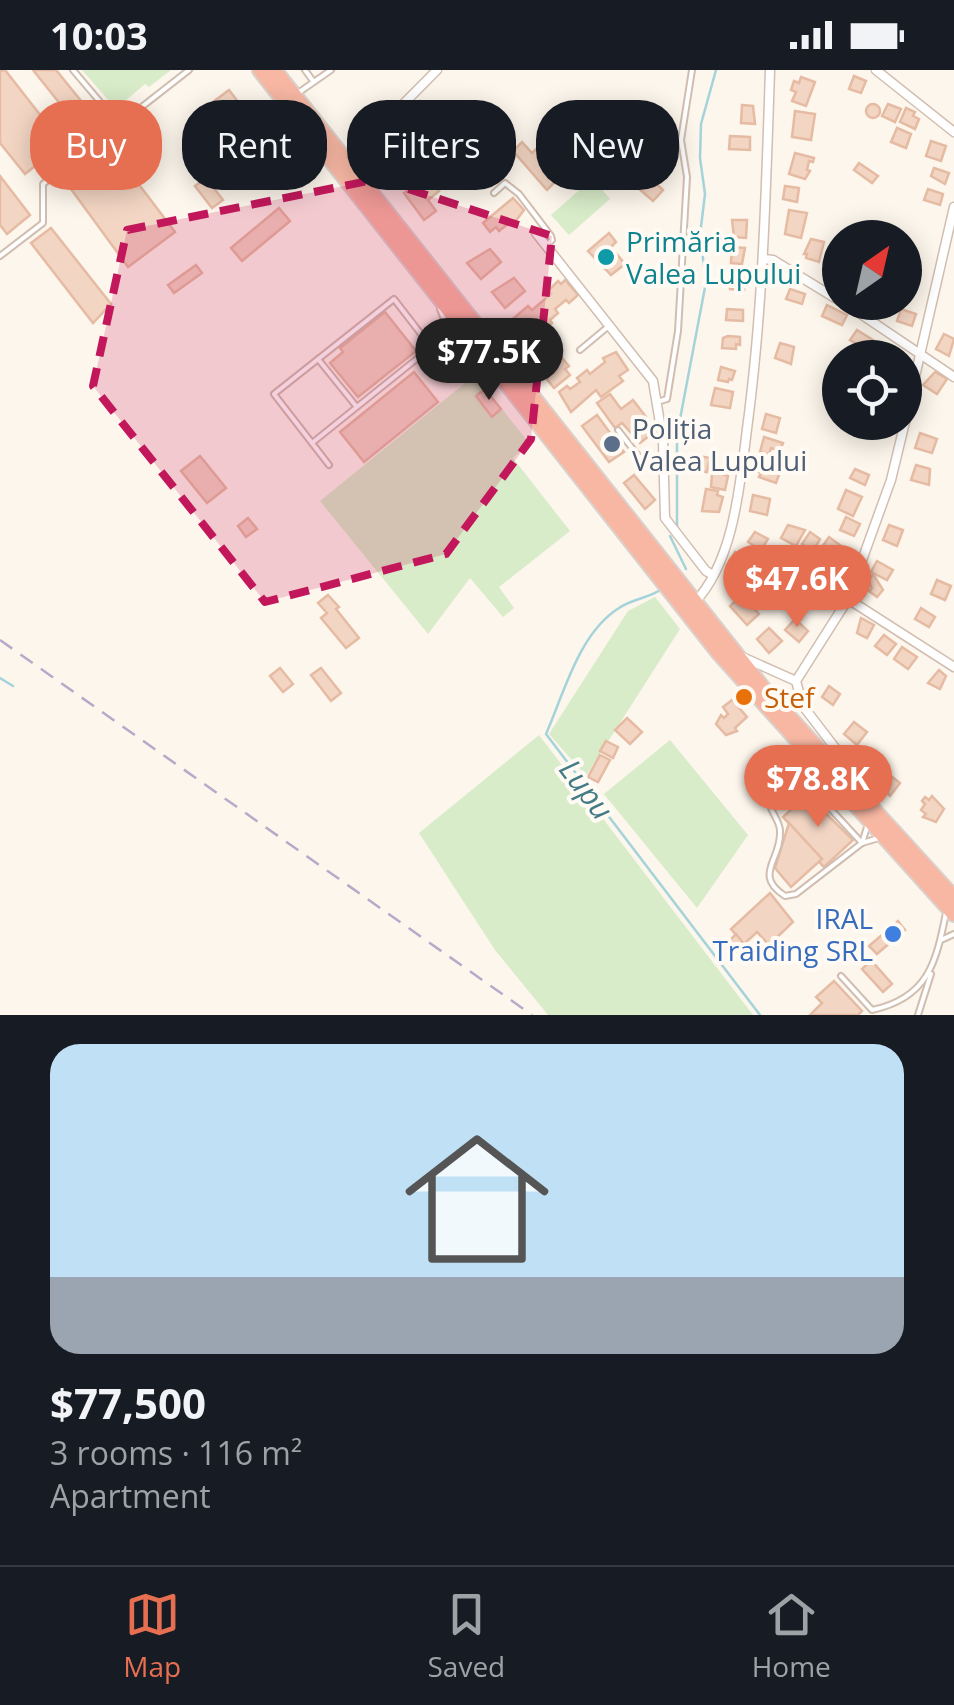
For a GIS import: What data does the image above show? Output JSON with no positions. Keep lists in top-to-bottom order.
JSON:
{
  "water": ["Lupu"],
  "places": [
    "Primăria Valea Lupului",
    "Poliția Valea Lupului",
    "Stef",
    "IRAL Traiding SRL"
  ],
  "north": "top right",
  "page": {
    "status": "10:03",
    "chip": [
      "Buy",
      "Rent",
      "Filters",
      "New"
    ],
    "price": ["$77.5K", "$47.6K", "$78.8K"],
    "list": [
      {
        "name": "$77,500",
        "note": "3 rooms · 116 m² · Apartment"
      }
    ],
    "tabs": ["Map", "Saved", "Home"]
  }
}
